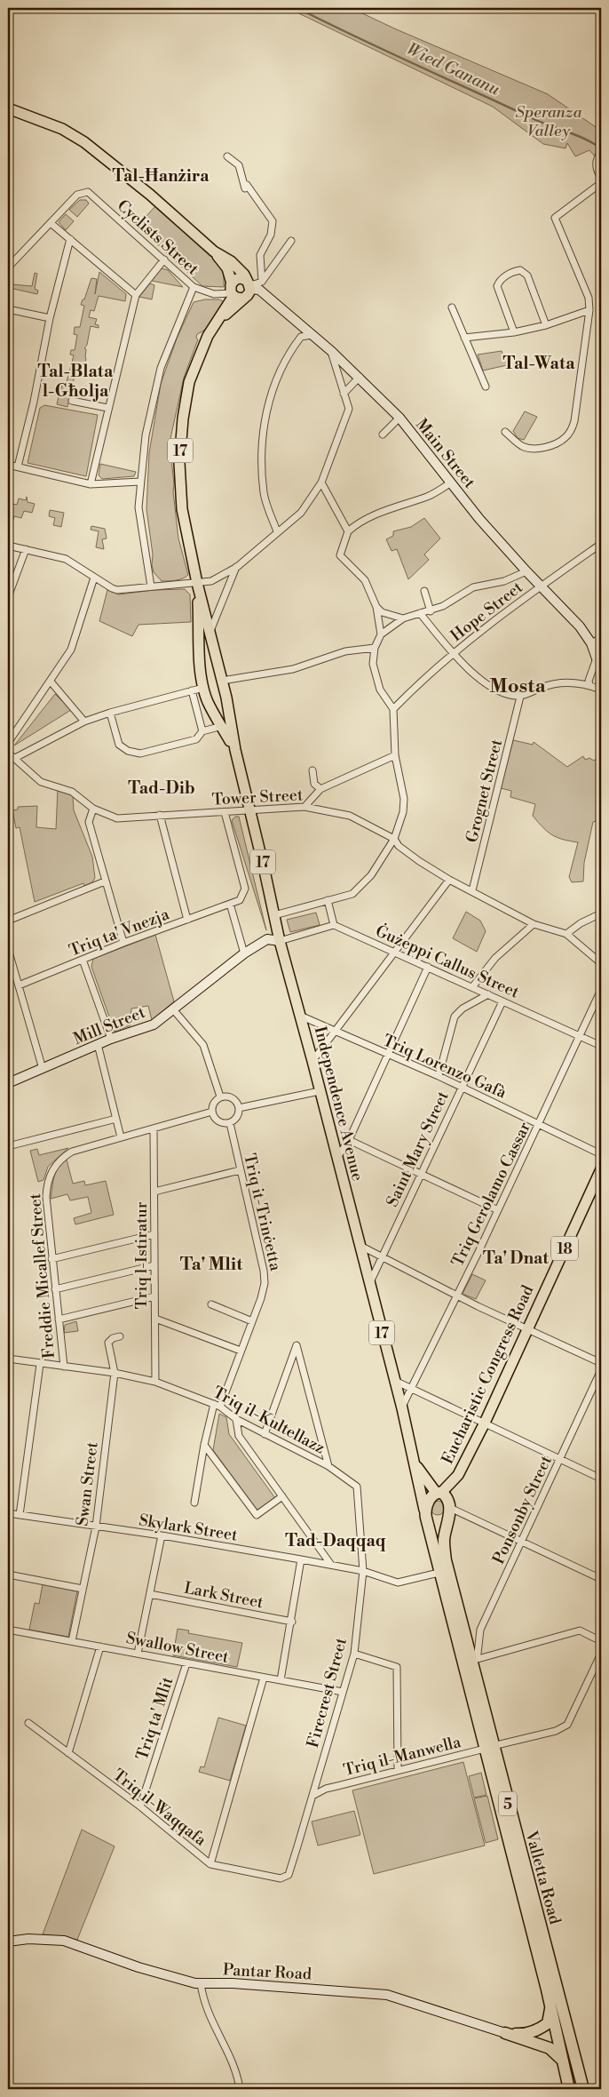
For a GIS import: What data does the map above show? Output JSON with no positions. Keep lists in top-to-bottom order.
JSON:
{
  "streets": {
    "highway": ["5", "Valletta Road"],
    "main road": [
      "17",
      "Main Street",
      "Mill Street",
      "Independence Avenue",
      "18",
      "Eucharistic Congress Road",
      "Pantar Road"
    ],
    "street": [
      "Cyclists Street",
      "Hope Street",
      "Grognet Street",
      "Tower Street",
      "Triq ta' Vnezja",
      "Ġużeppi Callus Street",
      "Triq Lorenzo Gafà",
      "Saint Mary Street",
      "Triq Gerolamo Cassar",
      "Triq it-Trinċetta",
      "Triq l-Istiratur",
      "Freddie Micallef Street",
      "Triq il-Kultellazz",
      "Swan Street",
      "Ponsonby Street",
      "Skylark Street",
      "Lark Street",
      "Swallow Street",
      "Firecrest Street",
      "Triq ta' Mlit",
      "Triq il-Manwella",
      "Triq il-Waqqafa"
    ]
  },
  "crossings": [
    ["Cyclists Street", "Independence Avenue"],
    ["Main Street", "Hope Street"],
    ["Main Street", "Independence Avenue"],
    ["Grognet Street", "Tower Street"],
    ["Tower Street", "Independence Avenue"],
    ["Ġużeppi Callus Street", "Saint Mary Street"],
    ["Ġużeppi Callus Street", "Triq Gerolamo Cassar"],
    ["Mill Street", "Independence Avenue"],
    ["Triq Lorenzo Gafà", "Independence Avenue"],
    ["Triq Lorenzo Gafà", "Saint Mary Street"],
    ["Triq Lorenzo Gafà", "Triq Gerolamo Cassar"],
    ["Independence Avenue", "Saint Mary Street"],
    ["Independence Avenue", "Triq Gerolamo Cassar"],
    ["Independence Avenue", "Eucharistic Congress Road"],
    ["Independence Avenue", "5"],
    ["Triq it-Trinċetta", "Freddie Micallef Street"],
    ["Triq it-Trinċetta", "Triq il-Kultellazz"],
    ["Triq l-Istiratur", "Freddie Micallef Street"],
    ["Triq l-Istiratur", "Triq il-Kultellazz"],
    ["Freddie Micallef Street", "Triq il-Kultellazz"],
    ["Triq il-Kultellazz", "Swan Street"],
    ["Triq il-Kultellazz", "Firecrest Street"],
    ["Swan Street", "Skylark Street"],
    ["Swan Street", "Swallow Street"],
    ["Ponsonby Street", "Valletta Road"],
    ["Skylark Street", "Firecrest Street"],
    ["Swallow Street", "Firecrest Street"],
    ["Swallow Street", "Triq ta' Mlit"],
    ["Firecrest Street", "Triq il-Manwella"],
    ["Firecrest Street", "Triq il-Waqqafa"],
    ["Triq ta' Mlit", "Triq il-Waqqafa"],
    ["Triq il-Manwella", "5"],
    ["Triq il-Manwella", "Valletta Road"],
    ["5", "Valletta Road"]
  ],
  "districts": [
    "Tal-Ħanżira",
    "Tal-Wata",
    "Tal-Blata l-Għolja",
    "Mosta",
    "Tad-Dib",
    "Ta' Dnat",
    "Ta' Mlit",
    "Tad-Daqqaq"
  ],
  "water": ["Wied Gananu"],
  "parks": ["Speranza Valley"]
}
